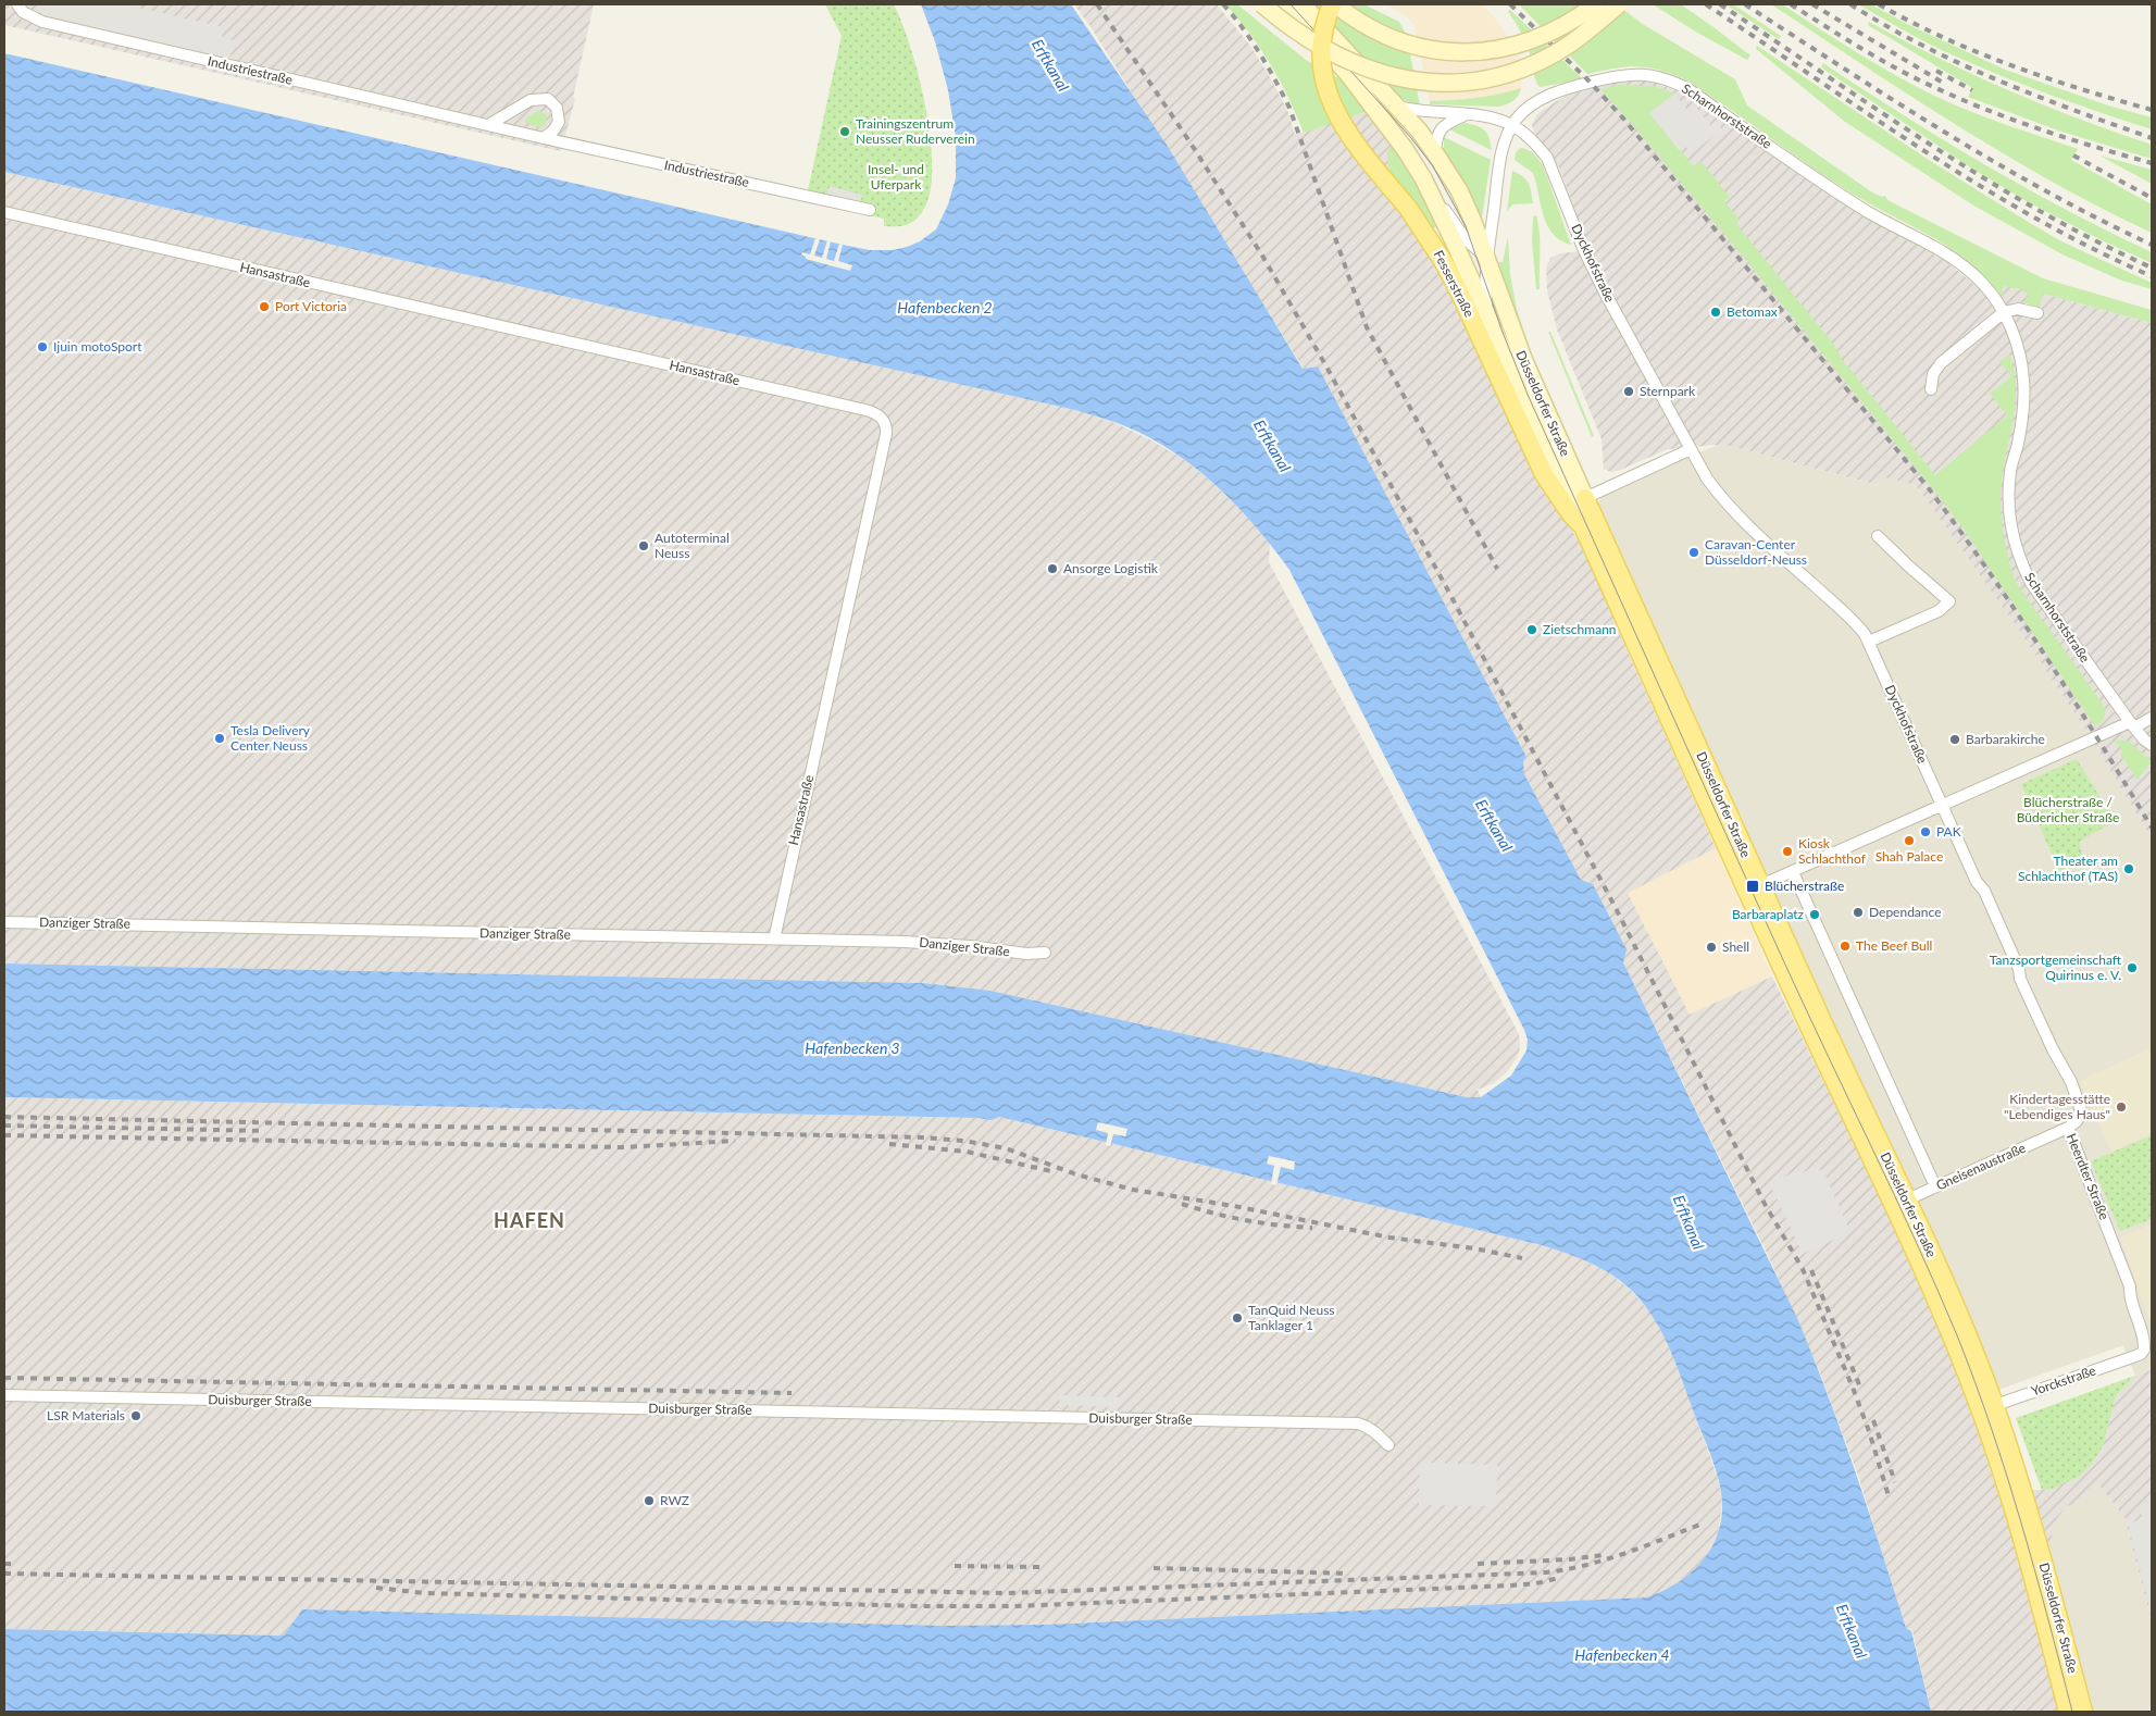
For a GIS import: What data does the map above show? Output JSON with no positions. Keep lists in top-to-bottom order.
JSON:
{
  "streets": {
    "main road": ["Fesserstraße", "Düsseldorfer Straße"],
    "street": [
      "Industriestraße",
      "Scharnhorststraße",
      "Dyckhofstraße",
      "Hansastraße",
      "Danziger Straße",
      "Gneisenaustraße",
      "Heerdter Straße",
      "Yorckstraße",
      "Duisburger Straße"
    ]
  },
  "crossings": [
    ["Scharnhorststraße", "Dyckhofstraße"],
    ["Scharnhorststraße", "Düsseldorfer Straße"],
    ["Dyckhofstraße", "Heerdter Straße"],
    ["Hansastraße", "Danziger Straße"],
    ["Fesserstraße", "Düsseldorfer Straße"],
    ["Düsseldorfer Straße", "Gneisenaustraße"],
    ["Düsseldorfer Straße", "Yorckstraße"],
    ["Gneisenaustraße", "Heerdter Straße"],
    ["Heerdter Straße", "Yorckstraße"]
  ],
  "districts": ["HAFEN"],
  "water": [
    "Erftkanal",
    "Hafenbecken 2",
    "Hafenbecken 3",
    "Hafenbecken 4"
  ],
  "parks": ["Insel- und Uferpark", "Blücherstraße / Büdericher Straße"],
  "places": {
    "other": [
      "Trainingszentrum Neusser Ruderverein",
      "Port Victoria",
      "Betomax",
      "Ijuin motoSport",
      "Sternpark",
      "Autoterminal Neuss",
      "Caravan-Center Düsseldorf-Neuss",
      "Ansorge Logistik",
      "Zietschmann",
      "Tesla Delivery Center Neuss",
      "Barbarakirche",
      "PAK",
      "Shah Palace",
      "Kiosk Schlachthof",
      "Theater am Schlachthof (TAS)",
      "Dependance",
      "Barbaraplatz",
      "The Beef Bull",
      "Shell",
      "Tanzsportgemeinschaft Quirinus e. V.",
      "Kindertagesstätte \"Lebendiges Haus\"",
      "TanQuid Neuss Tanklager 1",
      "LSR Materials",
      "RWZ"
    ],
    "transit": ["Blücherstraße"]
  }
}
